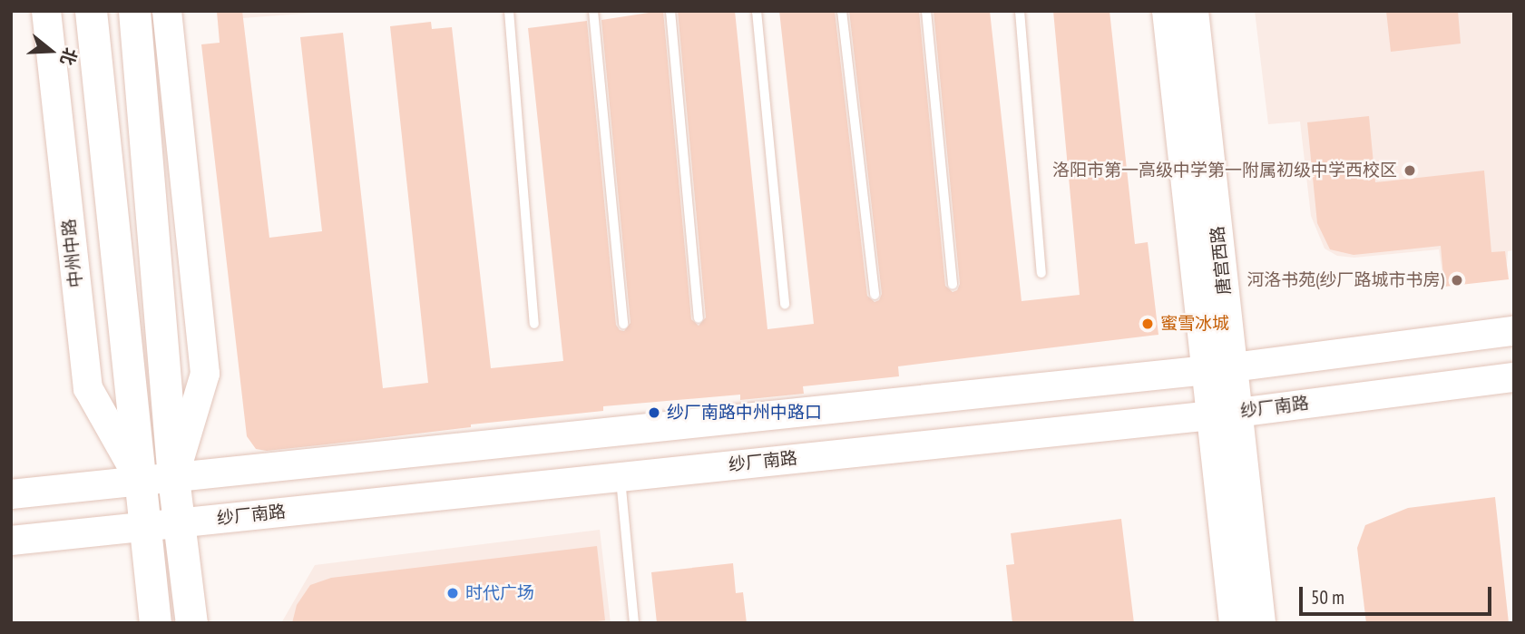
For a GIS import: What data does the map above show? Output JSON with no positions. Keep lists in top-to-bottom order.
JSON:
{
  "streets": {
    "main road": ["中州中路", "唐宫西路", "纱厂南路"]
  },
  "crossings": [
    ["中州中路", "纱厂南路"],
    ["唐宫西路", "纱厂南路"]
  ],
  "places": [
    "洛阳市第一高级中学第一附属初级中学西校区",
    "河洛书苑(纱厂路城市书房)",
    "蜜雪冰城",
    "纱厂南路中州中路口",
    "时代广场"
  ],
  "scale_bar": "50 m",
  "north": "right"
}
